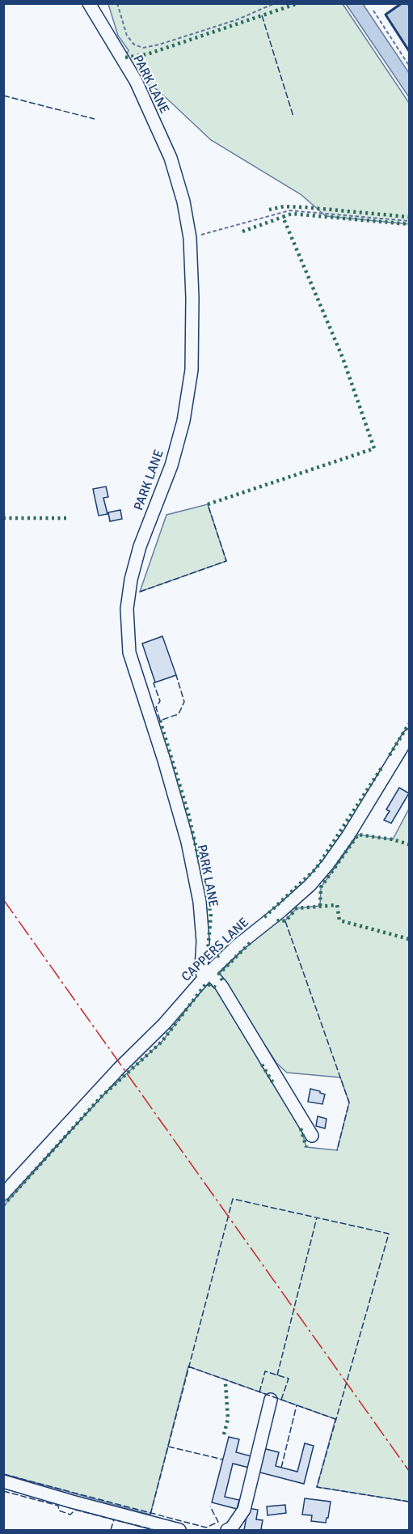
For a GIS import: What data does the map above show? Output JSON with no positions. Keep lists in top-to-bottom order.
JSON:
{
  "streets": {
    "street": ["PARK LANE", "CAPPERS LANE"]
  },
  "crossings": [
    ["PARK LANE", "CAPPERS LANE"]
  ]
}
